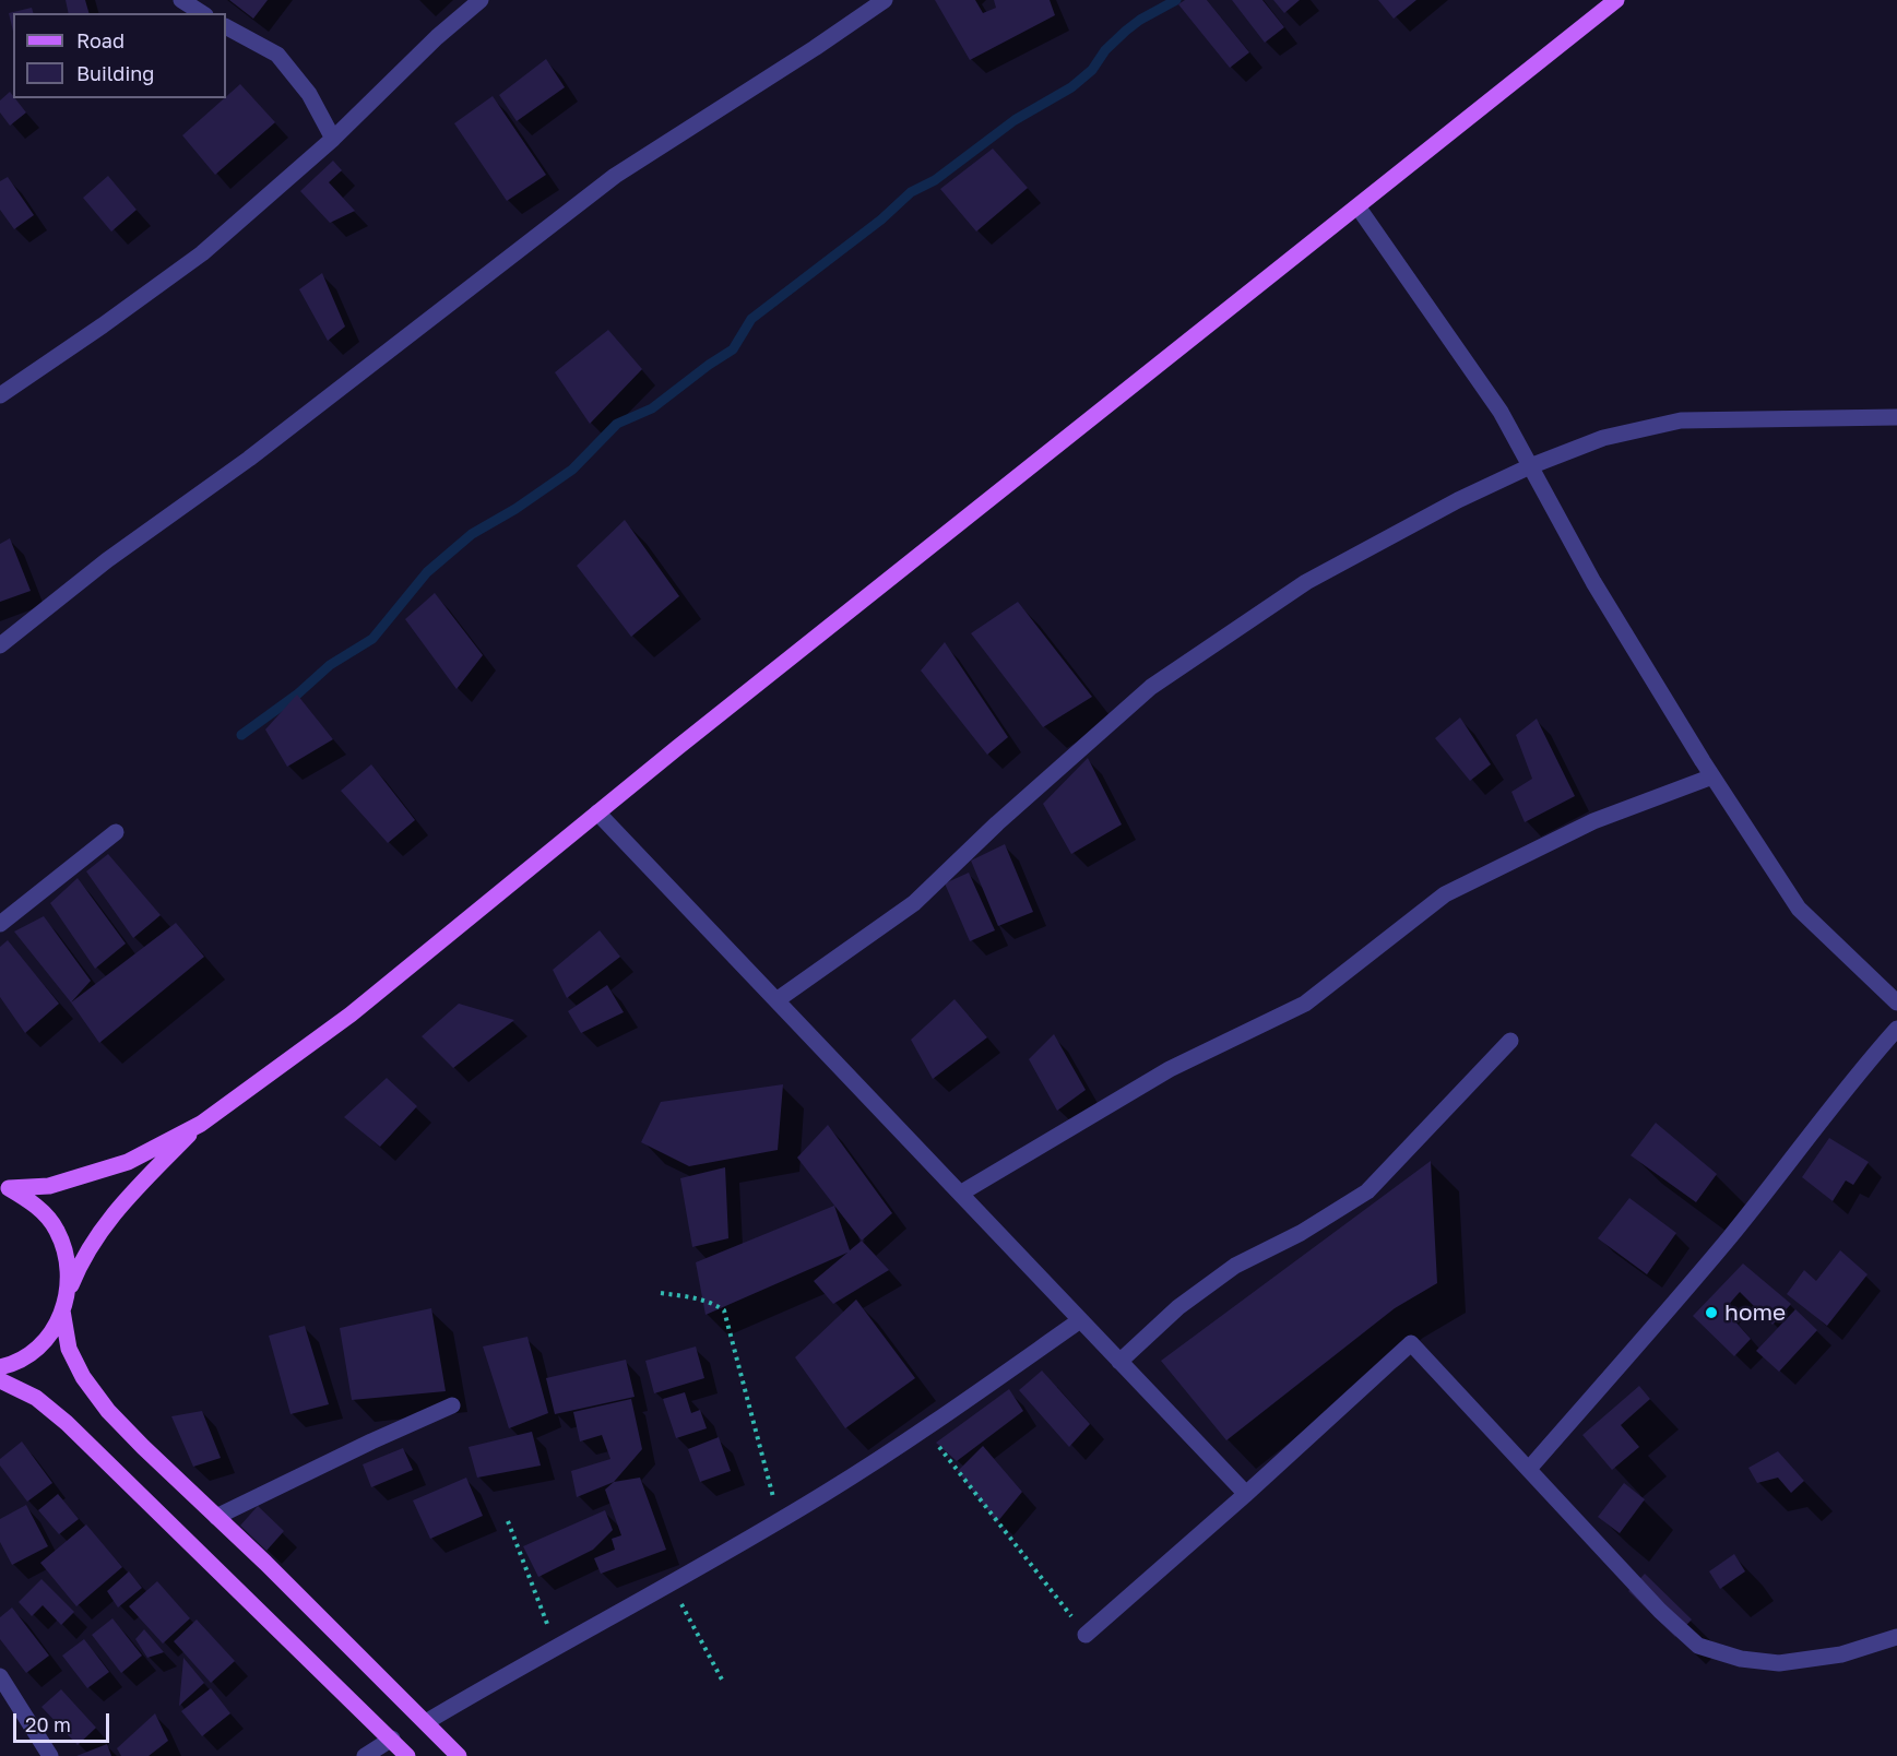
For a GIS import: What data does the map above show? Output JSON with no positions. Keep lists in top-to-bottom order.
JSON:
{
  "places": ["home"],
  "legend": ["Road", "Building"],
  "scale_bar": "20 m"
}
